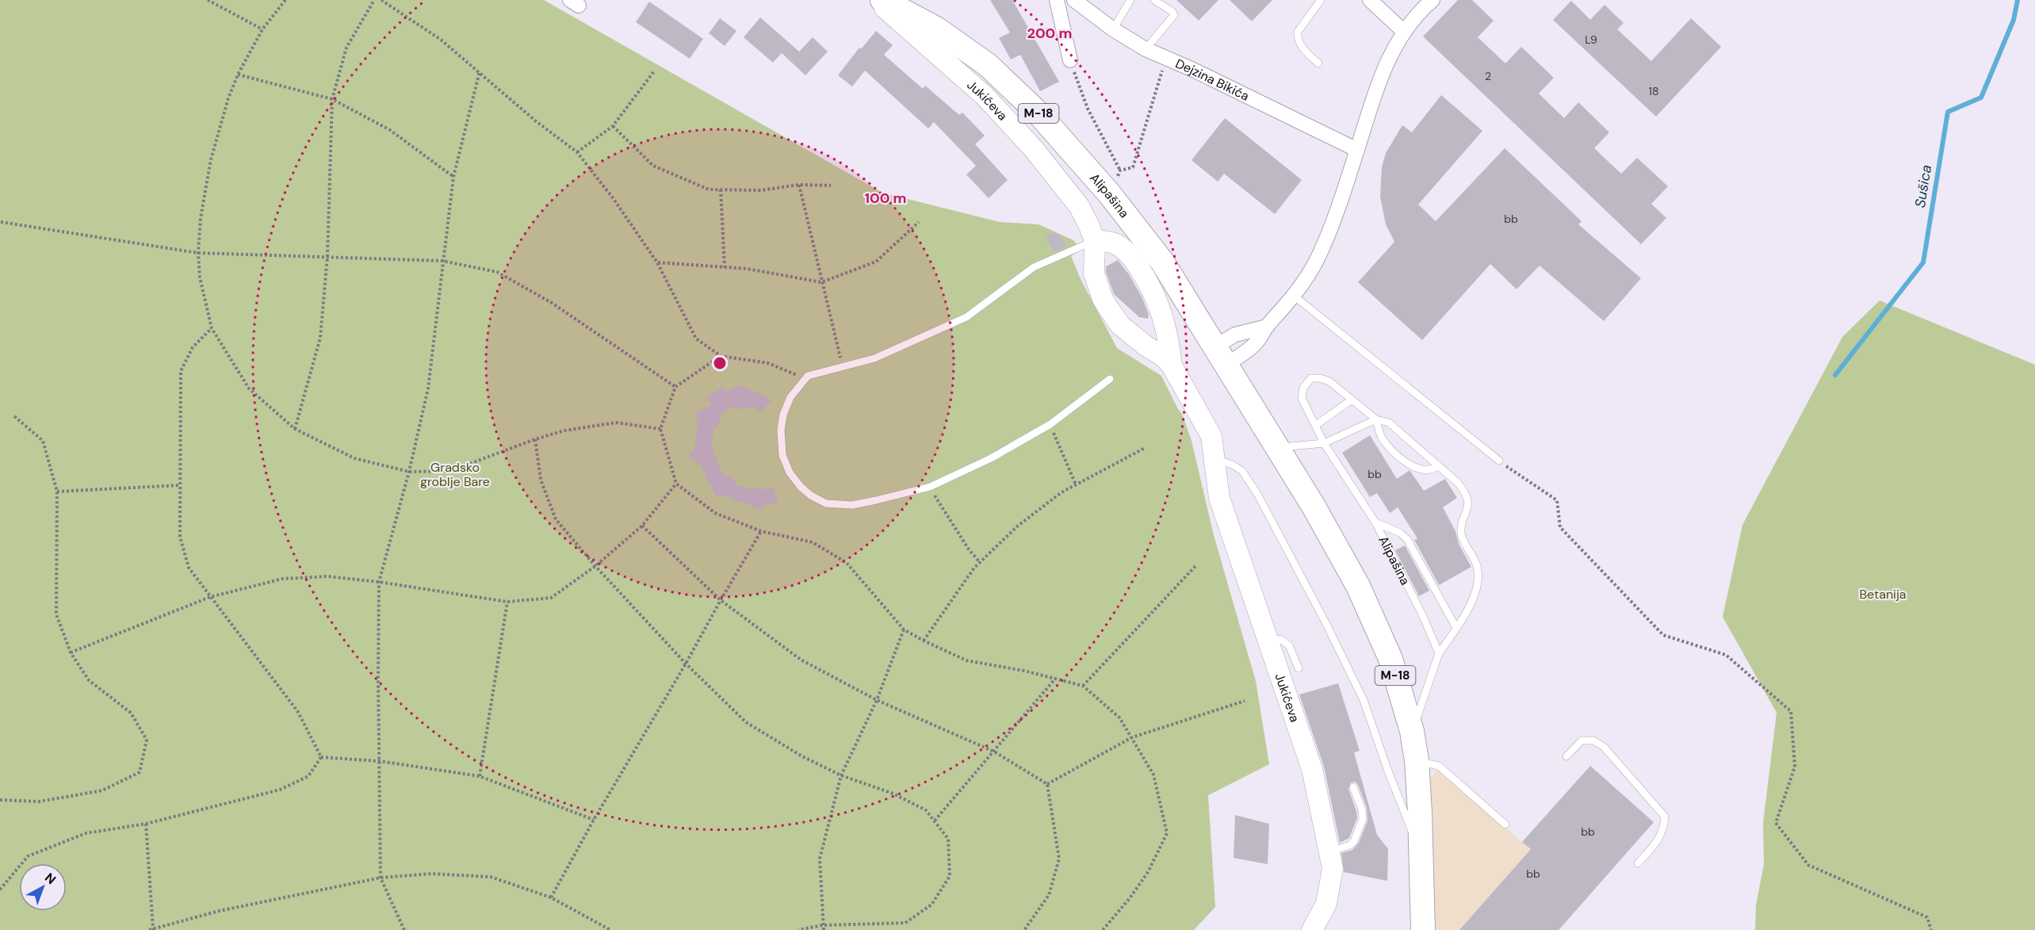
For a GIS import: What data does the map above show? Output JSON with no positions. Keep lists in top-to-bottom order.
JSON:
{
  "streets": {
    "main road": ["M-18", "Alipašina"],
    "street": ["Dejzina Bikića", "Jukićeva"]
  },
  "water": ["Sušica"],
  "parks": ["Gradsko groblje Bare", "Betanija"],
  "house_numbers": [
    "L9",
    "2",
    "18",
    "bb",
    "bb",
    "bb",
    "bb"
  ],
  "north": "top right",
  "rings": ["200 m", "100 m"]
}
